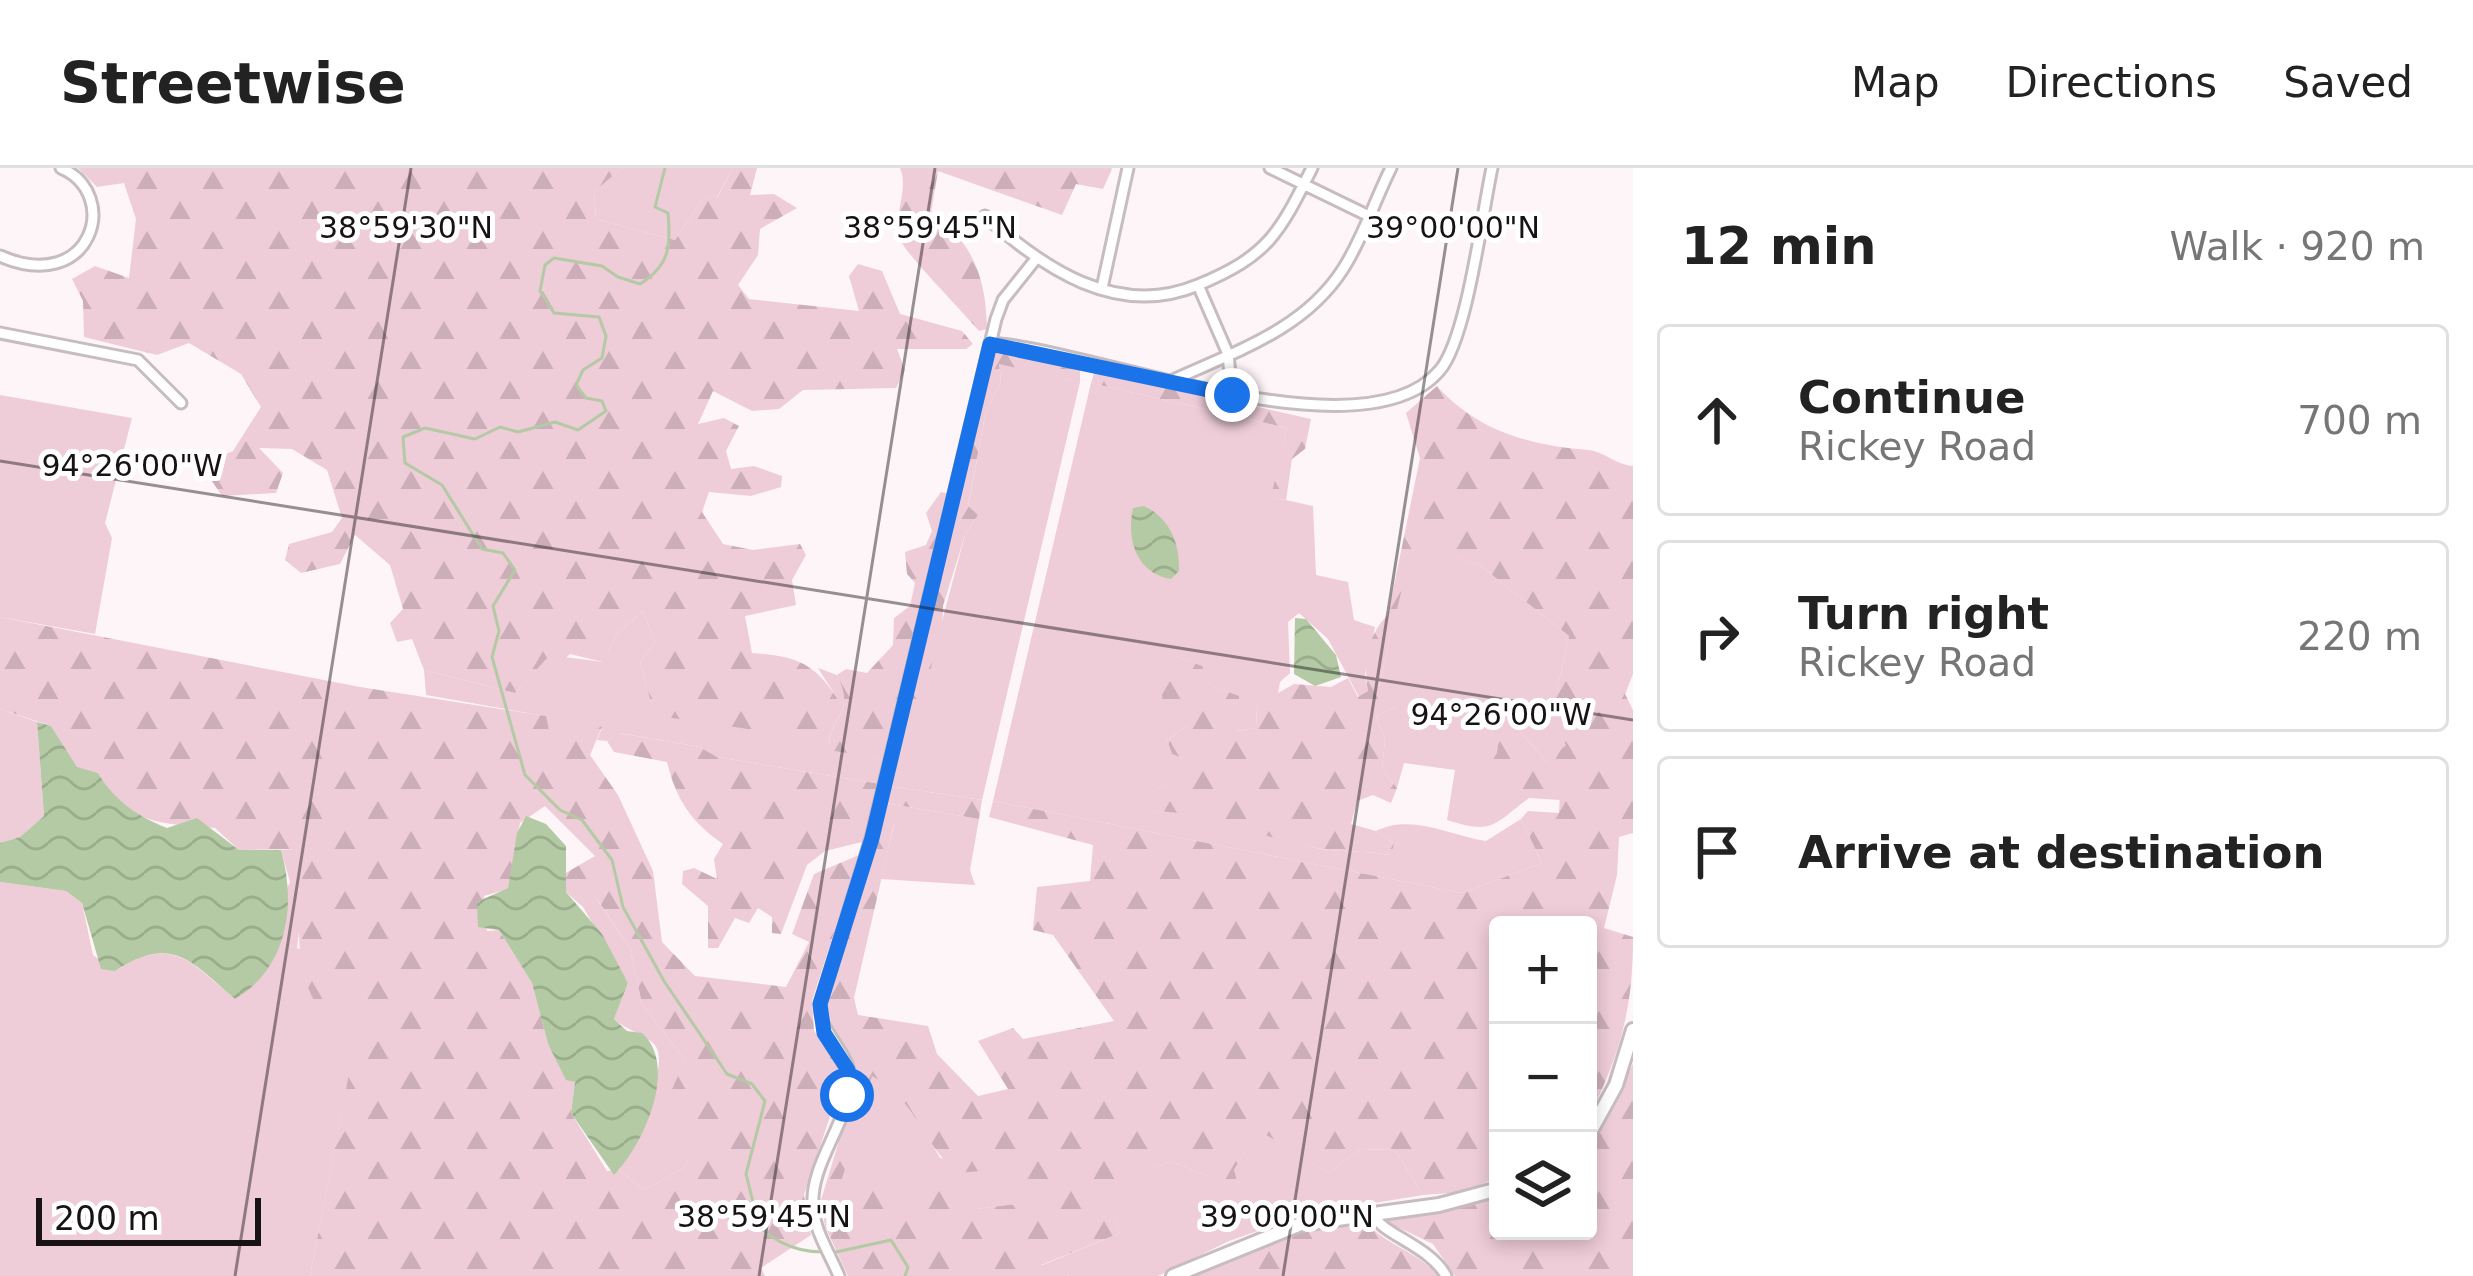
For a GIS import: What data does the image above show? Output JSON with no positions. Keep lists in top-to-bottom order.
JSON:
{
  "scale_bar": "200 m",
  "page": {
    "header": "Streetwise",
    "nav": ["Map", "Directions", "Saved"],
    "heading": ["12 min", "Walk · 920 m"],
    "list": [
      ["Continue", "Rickey Road", "700 m"],
      ["Turn right", "Rickey Road", "220 m"],
      "Arrive at destination"
    ],
    "map_buttons": ["+", "−"],
    "scale": "200 m"
  },
  "coordinates": [
    "38°59'30\"N",
    "38°59'45\"N",
    "39°00'00\"N",
    "94°26'00\"W"
  ]
}
